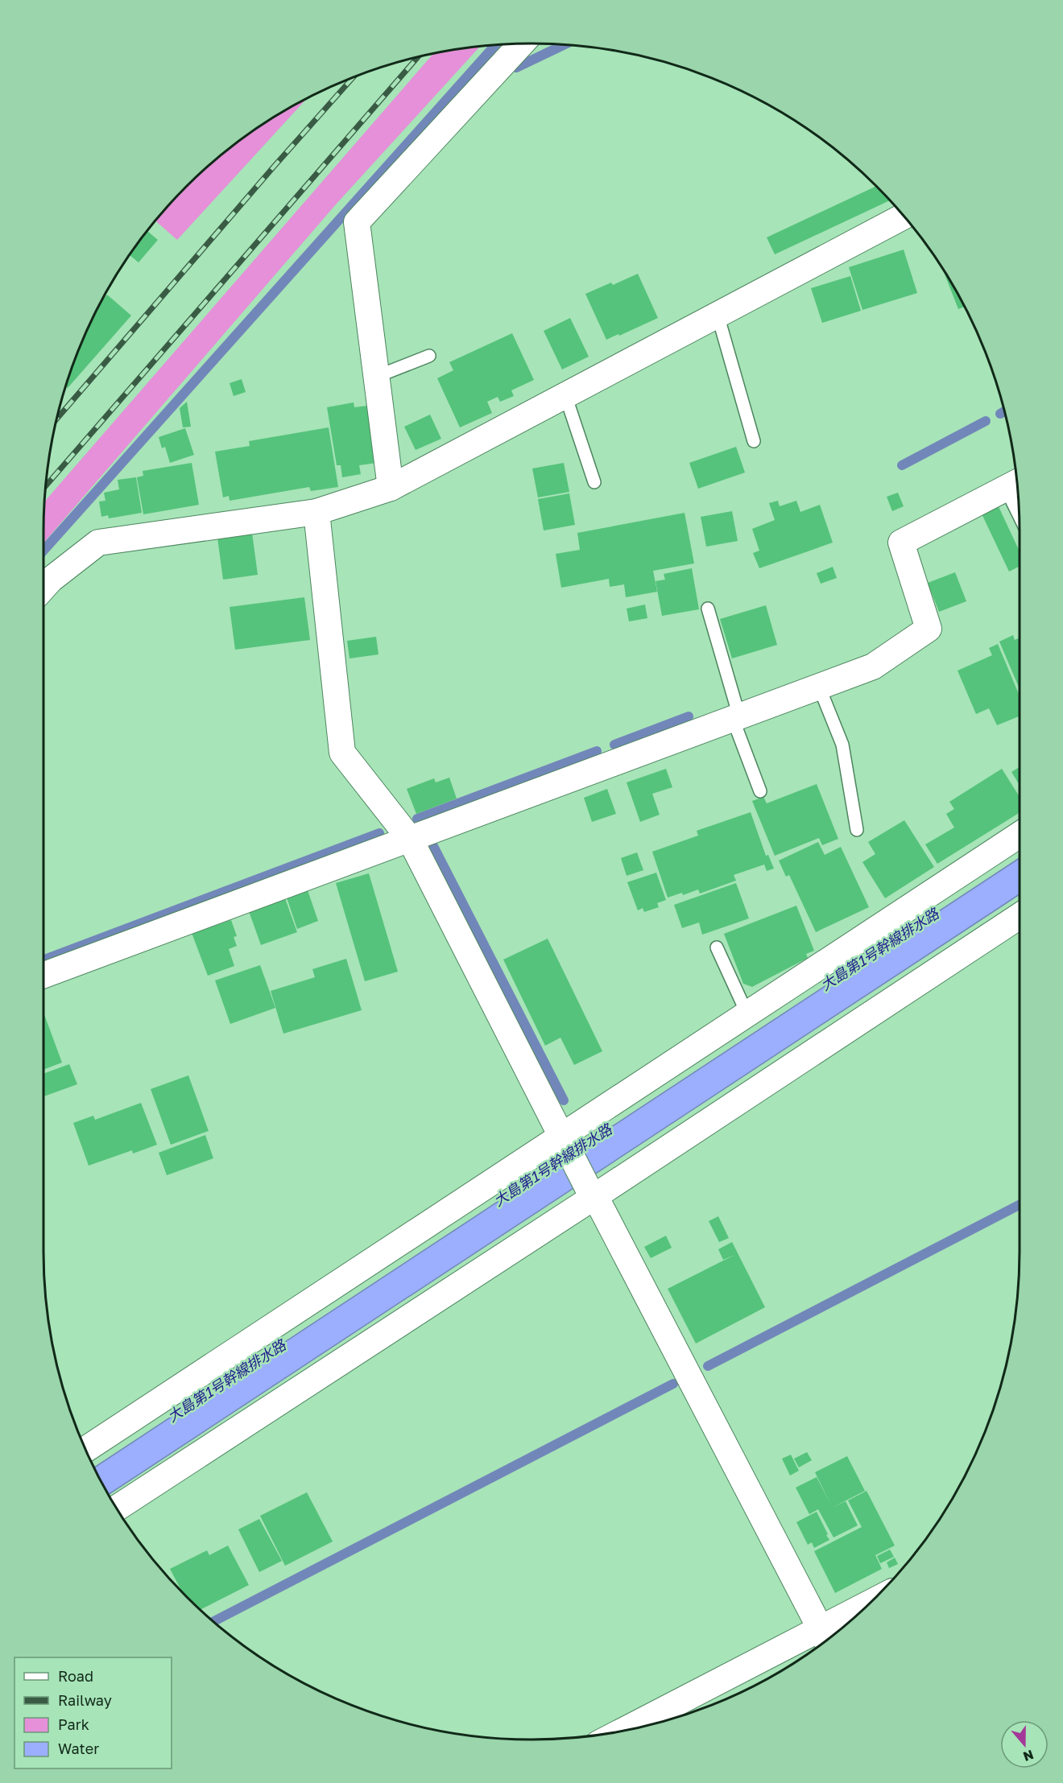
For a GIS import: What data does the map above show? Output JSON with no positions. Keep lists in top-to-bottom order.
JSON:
{
  "water": ["大島第1号幹線排水路"],
  "legend": [
    "Road",
    "Railway",
    "Park",
    "Water"
  ],
  "north": "bottom"
}
